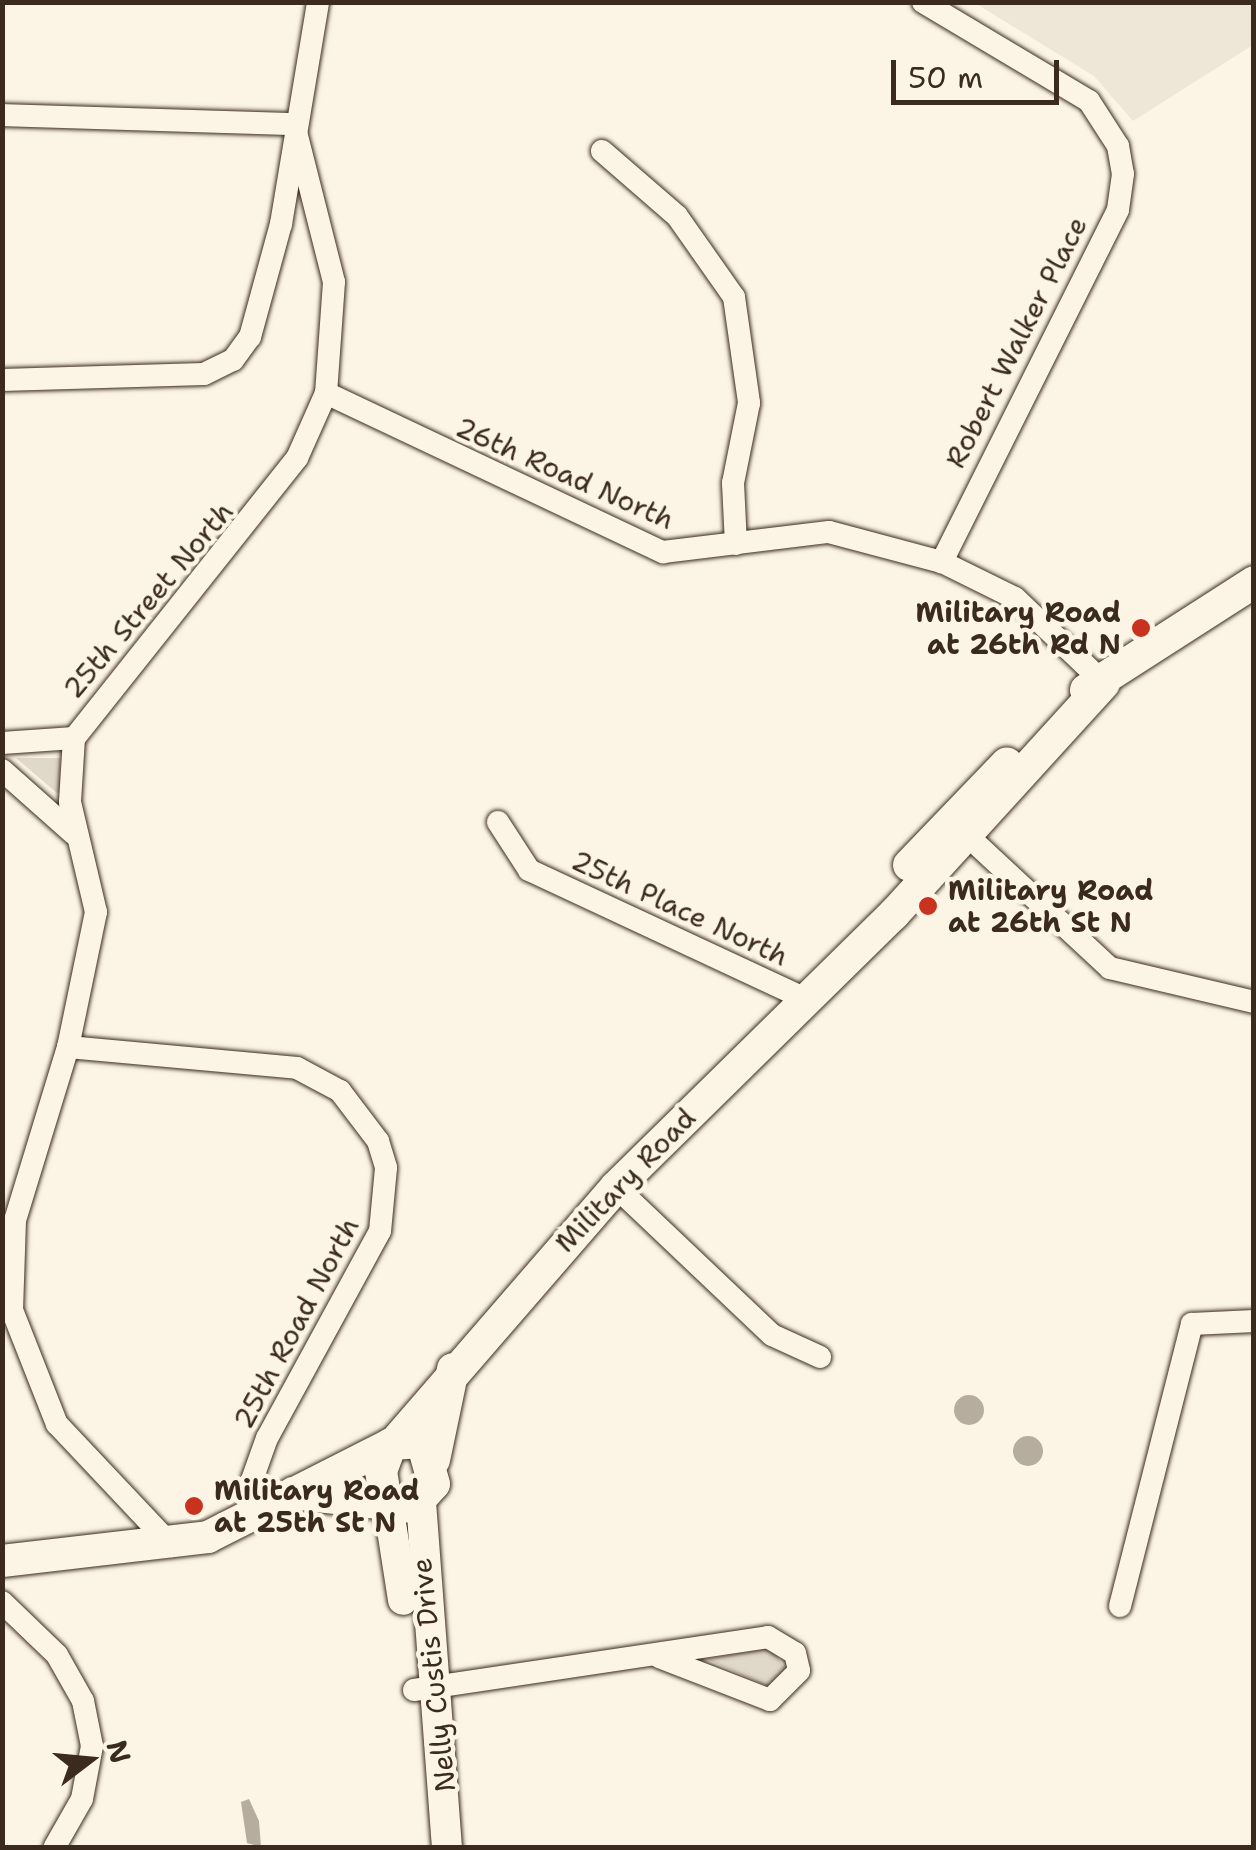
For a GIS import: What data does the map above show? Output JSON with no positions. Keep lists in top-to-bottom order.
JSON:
{
  "streets": {
    "main road": ["Military Road"],
    "street": [
      "Robert Walker Place",
      "26th Road North",
      "25th Street North",
      "25th Place North",
      "25th Road North",
      "Nelly Custis Drive"
    ]
  },
  "crossings": [
    ["Robert Walker Place", "26th Road North"],
    ["26th Road North", "25th Street North"],
    ["26th Road North", "Military Road"],
    ["25th Street North", "Military Road"],
    ["25th Street North", "25th Road North"],
    ["25th Place North", "Military Road"],
    ["Military Road", "25th Road North"]
  ],
  "places": ["Military Road at 26th Rd N", "Military Road at 26th St N", "Military Road at 25th St N"],
  "scale_bar": "50 m",
  "north": "right"
}
